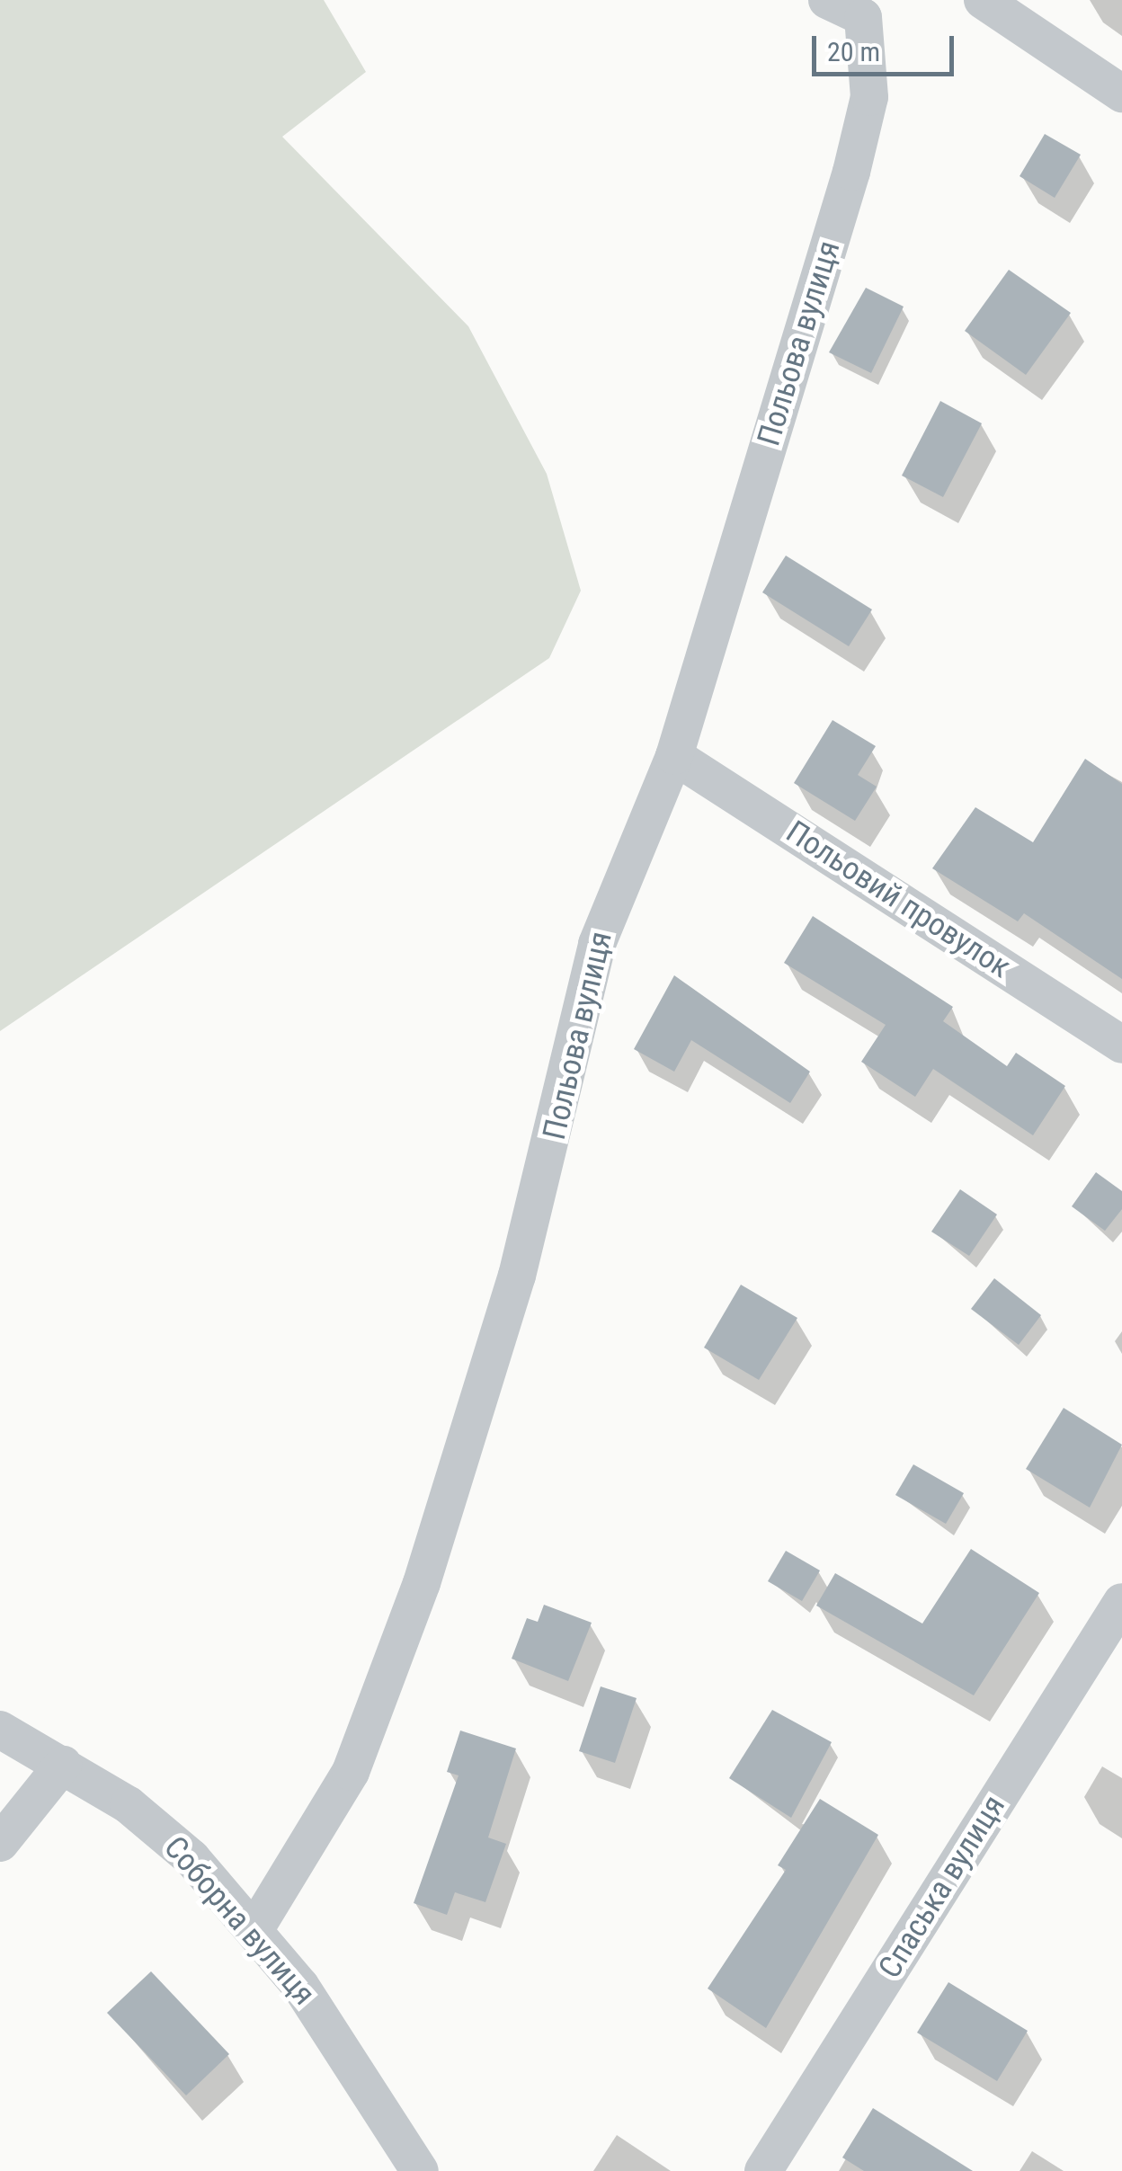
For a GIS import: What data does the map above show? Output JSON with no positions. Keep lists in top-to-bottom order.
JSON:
{
  "streets": {
    "street": [
      "Польова вулиця",
      "Польовий провулок",
      "Спаська вулиця",
      "Соборна вулиця"
    ]
  },
  "crossings": [
    ["Польова вулиця", "Польовий провулок"],
    ["Польова вулиця", "Соборна вулиця"]
  ],
  "scale_bar": "20 m"
}
